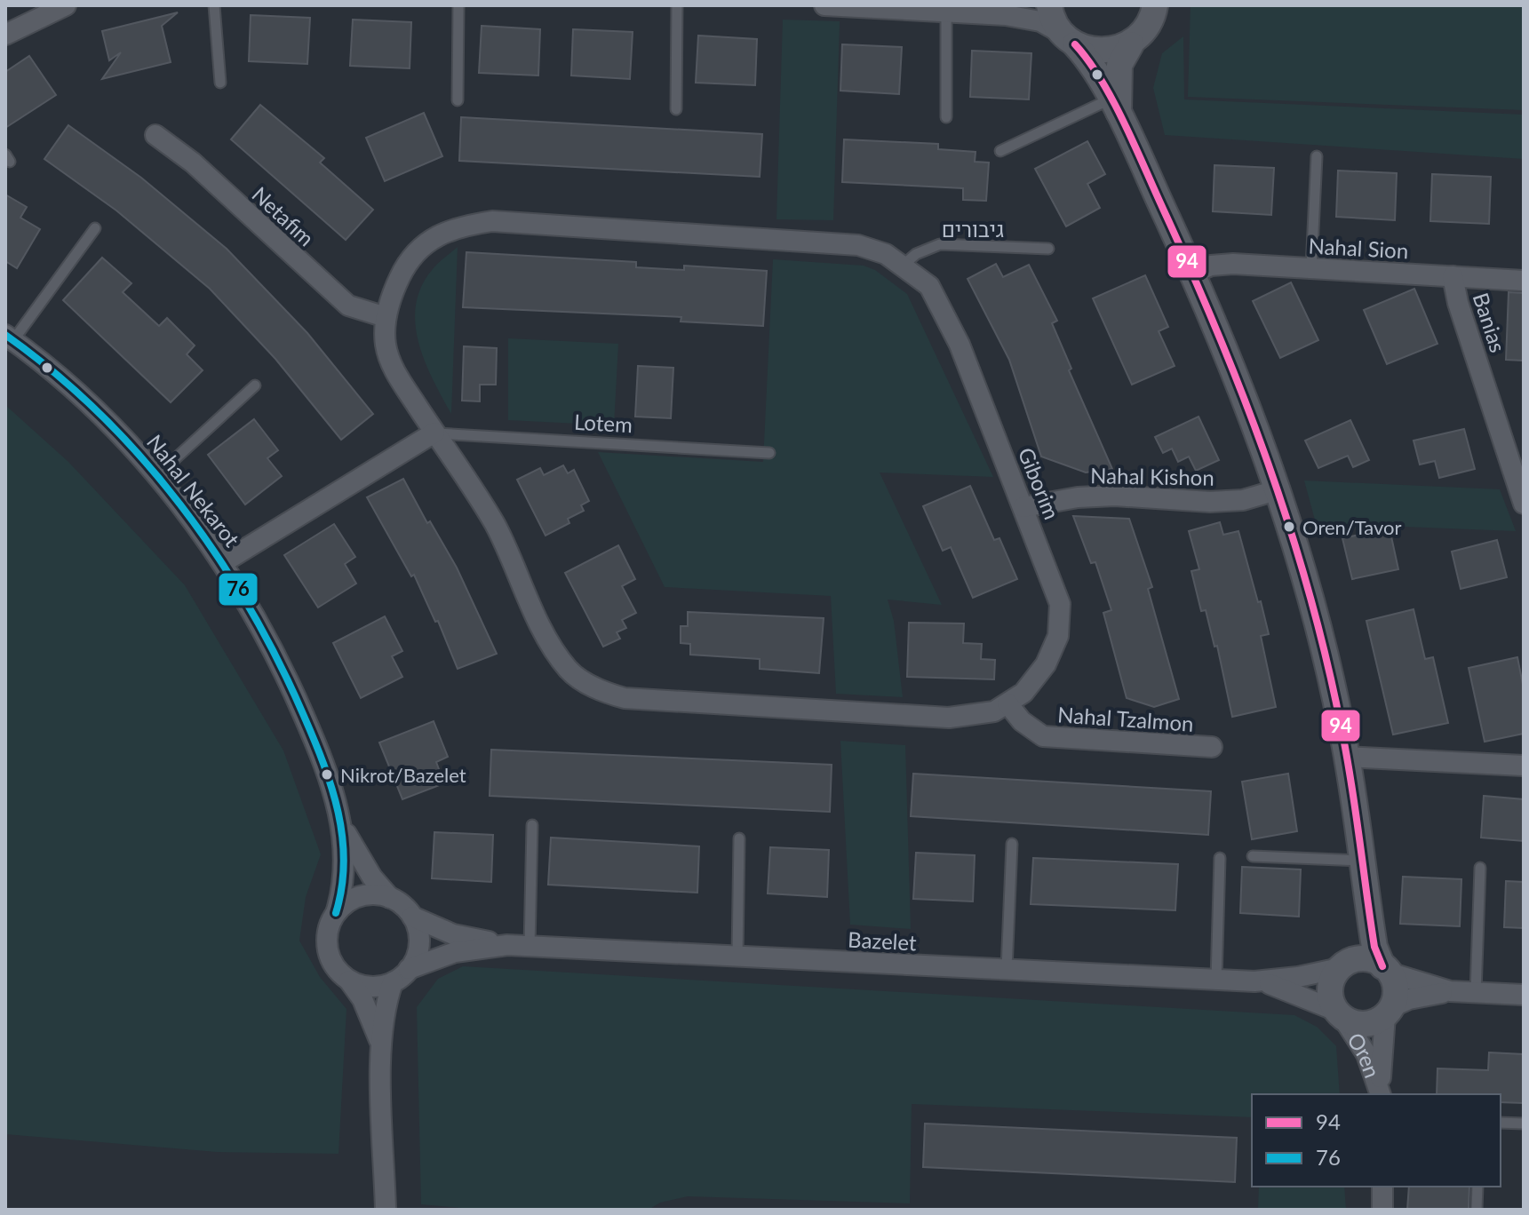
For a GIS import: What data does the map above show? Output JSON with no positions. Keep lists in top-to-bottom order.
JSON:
{
  "streets": {
    "street": [
      "Netafim",
      "Nahal Sion",
      "Banias",
      "Nahal Kishon",
      "Giborim",
      "Nahal Nekarot",
      "Nahal Tzalmon",
      "Bazelet",
      "Oren"
    ],
    "lane": ["גיבורים", "Lotem"]
  },
  "crossings": [
    ["Netafim", "Giborim"],
    ["גיבורים", "Giborim"],
    ["Nahal Sion", "Banias"],
    ["Lotem", "Giborim"],
    ["Nahal Kishon", "Giborim"],
    ["Giborim", "Nahal Tzalmon"],
    ["Nahal Nekarot", "Bazelet"],
    ["Bazelet", "Oren"]
  ],
  "places": ["Oren/Tavor", "Nikrot/Bazelet"],
  "lines": ["transit line 94", "transit line 76"],
  "legend": ["94", "76"]
}
